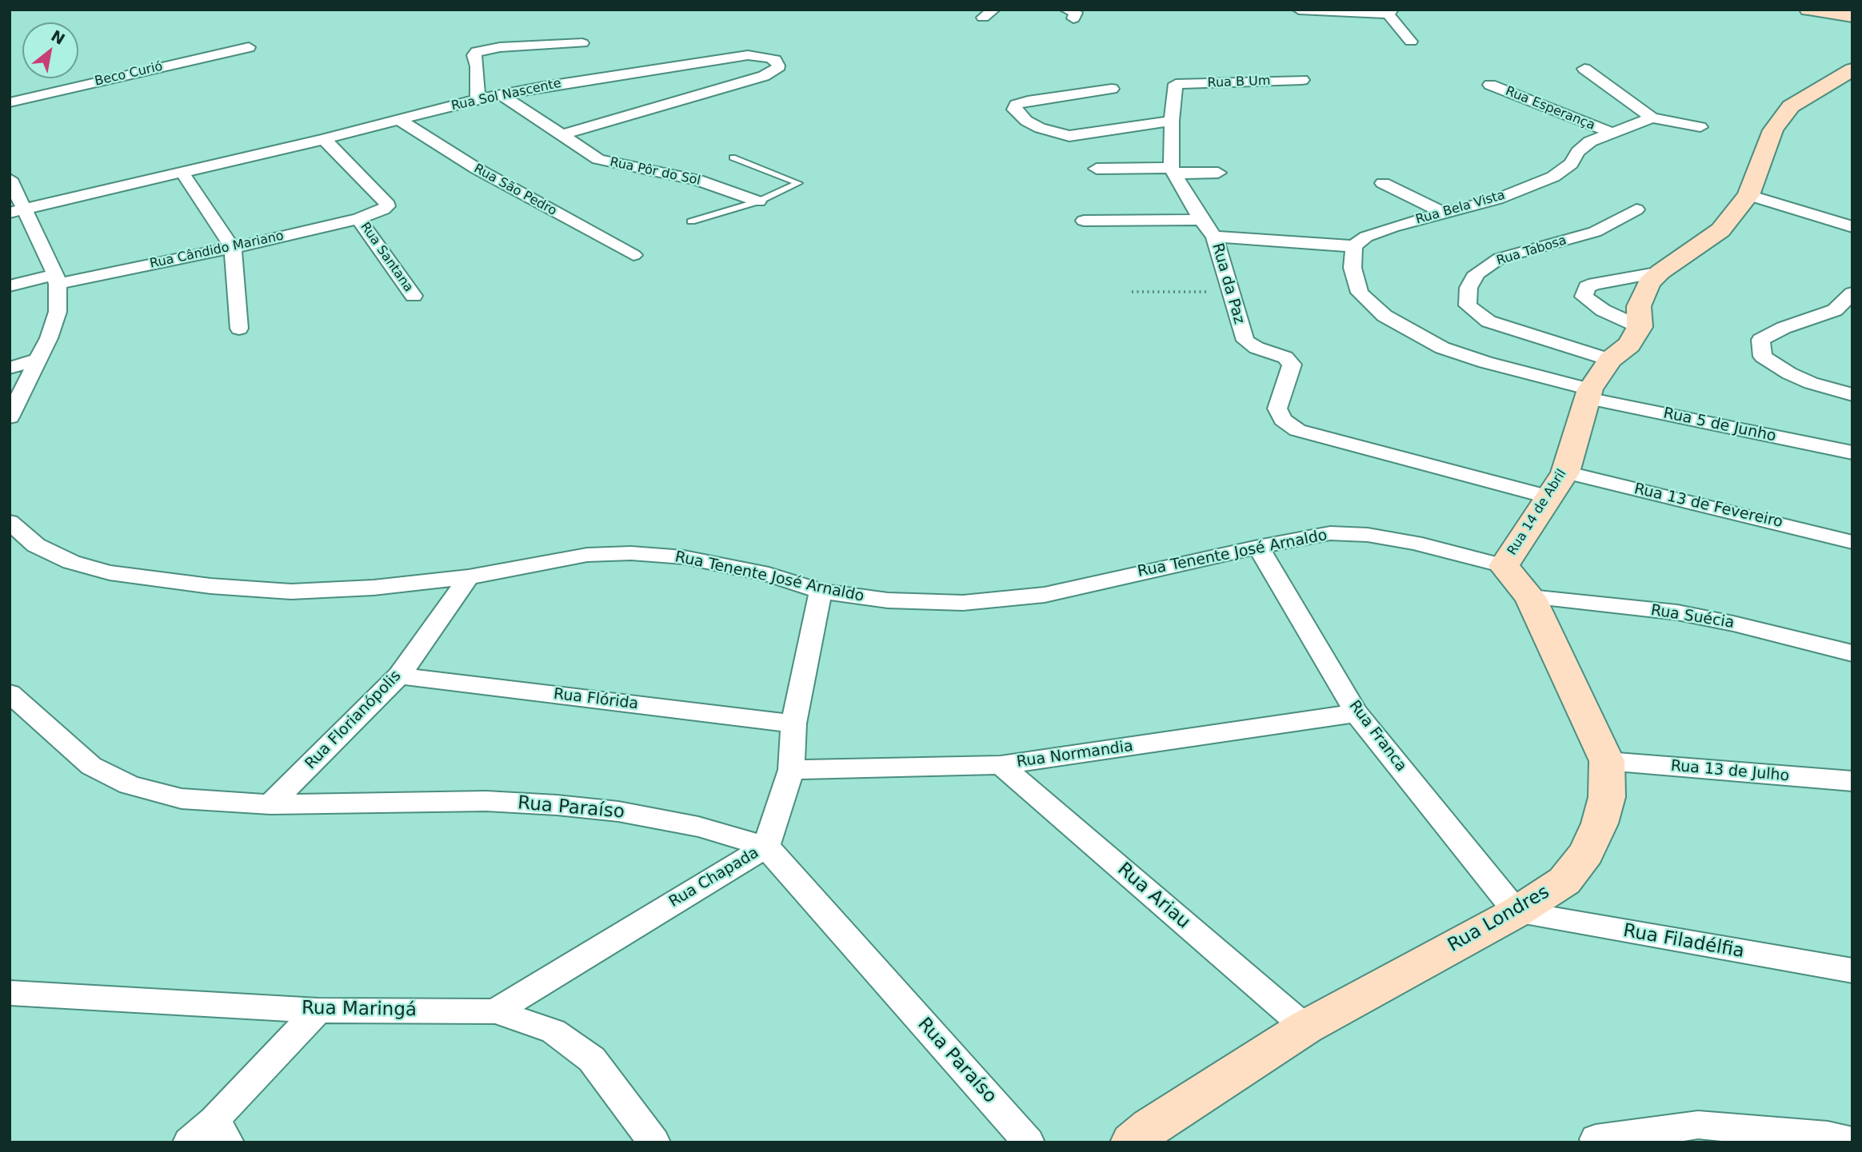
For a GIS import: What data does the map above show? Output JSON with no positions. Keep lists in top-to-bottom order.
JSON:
{
  "streets": {
    "street": [
      "Beco Curió",
      "Rua B Um",
      "Rua Sol Nascente",
      "Rua Esperança",
      "Rua Pôr do Sol",
      "Rua São Pedro",
      "Rua Bela Vista",
      "Rua Cândido Mariano",
      "Rua Tabosa",
      "Rua Santana",
      "Rua da Paz",
      "Rua 5 de Junho",
      "Rua 13 de Fevereiro",
      "Rua 14 de Abril",
      "Rua Tenente José Arnaldo",
      "Rua Suécia",
      "Rua Flórida",
      "Rua Florianópolis",
      "Rua Franca",
      "Rua Normandia",
      "Rua 13 de Julho",
      "Rua Paraíso",
      "Rua Chapada",
      "Rua Ariau",
      "Rua Londres",
      "Rua Filadélfia",
      "Rua Maringá"
    ]
  },
  "crossings": [
    ["Rua Sol Nascente", "Rua Pôr do Sol"],
    ["Rua Sol Nascente", "Rua São Pedro"],
    ["Rua Sol Nascente", "Rua Santana"],
    ["Rua Esperança", "Rua Bela Vista"],
    ["Rua Cândido Mariano", "Rua Santana"],
    ["Rua Tabosa", "Rua 14 de Abril"],
    ["Rua da Paz", "Rua 14 de Abril"],
    ["Rua 5 de Junho", "Rua 14 de Abril"],
    ["Rua 13 de Fevereiro", "Rua 14 de Abril"],
    ["Rua 14 de Abril", "Rua Tenente José Arnaldo"],
    ["Rua 14 de Abril", "Rua Londres"],
    ["Rua Tenente José Arnaldo", "Rua Florianópolis"],
    ["Rua Tenente José Arnaldo", "Rua Franca"],
    ["Rua Tenente José Arnaldo", "Rua Chapada"],
    ["Rua Tenente José Arnaldo", "Rua Londres"],
    ["Rua Suécia", "Rua Londres"],
    ["Rua Flórida", "Rua Florianópolis"],
    ["Rua Flórida", "Rua Chapada"],
    ["Rua Florianópolis", "Rua Paraíso"],
    ["Rua Franca", "Rua Normandia"],
    ["Rua Franca", "Rua Londres"],
    ["Rua Franca", "Rua Filadélfia"],
    ["Rua Normandia", "Rua Chapada"],
    ["Rua Normandia", "Rua Ariau"],
    ["Rua 13 de Julho", "Rua Londres"],
    ["Rua Paraíso", "Rua Chapada"],
    ["Rua Chapada", "Rua Maringá"],
    ["Rua Ariau", "Rua Londres"],
    ["Rua Londres", "Rua Filadélfia"]
  ],
  "north": "top right"
}
